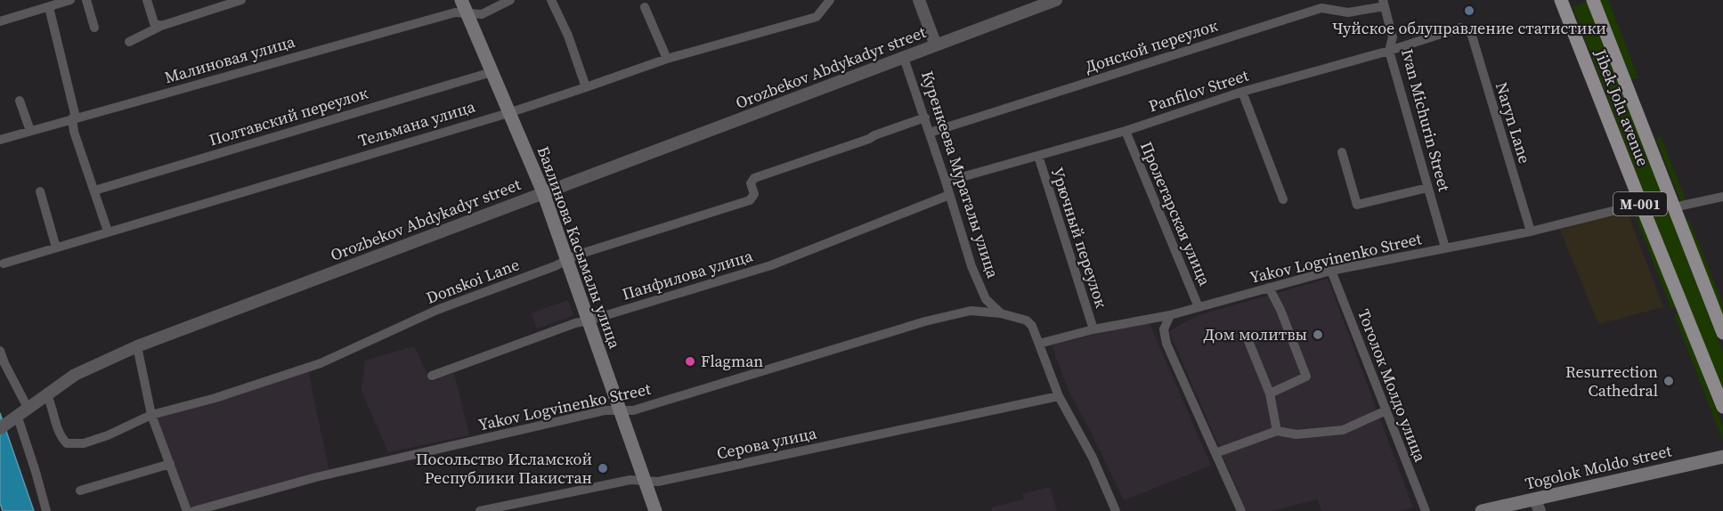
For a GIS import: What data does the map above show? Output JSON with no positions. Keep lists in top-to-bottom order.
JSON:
{
  "streets": {
    "main road": [
      "Jibek Jolu avenue",
      "М-001",
      "Баялинова Касымалы улица",
      "Togolok Moldo street"
    ],
    "street": [
      "Донской переулок",
      "Малиновая улица",
      "Orozbekov Abdykadyr street",
      "Panfilov Street",
      "Полтавский переулок",
      "Ivan Michurin Street",
      "Naryn Lane",
      "Тельмана улица",
      "Куренкеева Мураталы улица",
      "Пролетарская улица",
      "Урючный переулок",
      "Yakov Logvinenko Street",
      "Панфилова улица",
      "Donskoi Lane",
      "Тоголок Молдо улица",
      "Серова улица"
    ]
  },
  "crossings": [
    ["Донской переулок", "Ivan Michurin Street"],
    ["Донской переулок", "Куренкеева Мураталы улица"],
    ["Малиновая улица", "Баялинова Касымалы улица"],
    ["Orozbekov Abdykadyr street", "Куренкеева Мураталы улица"],
    ["Orozbekov Abdykadyr street", "Баялинова Касымалы улица"],
    ["Orozbekov Abdykadyr street", "Donskoi Lane"],
    ["Panfilov Street", "Ivan Michurin Street"],
    ["Panfilov Street", "Naryn Lane"],
    ["Panfilov Street", "Куренкеева Мураталы улица"],
    ["Panfilov Street", "Пролетарская улица"],
    ["Panfilov Street", "Урючный переулок"],
    ["Jibek Jolu avenue", "Yakov Logvinenko Street"],
    ["Полтавский переулок", "Баялинова Касымалы улица"],
    ["Ivan Michurin Street", "Yakov Logvinenko Street"],
    ["Naryn Lane", "Yakov Logvinenko Street"],
    ["Тельмана улица", "Баялинова Касымалы улица"],
    ["Куренкеева Мураталы улица", "Yakov Logvinenko Street"],
    ["Куренкеева Мураталы улица", "Панфилова улица"],
    ["Куренкеева Мураталы улица", "Donskoi Lane"],
    ["Пролетарская улица", "Yakov Logvinenko Street"],
    ["Урючный переулок", "Yakov Logvinenko Street"],
    ["Баялинова Касымалы улица", "Yakov Logvinenko Street"],
    ["Баялинова Касымалы улица", "Панфилова улица"],
    ["Баялинова Касымалы улица", "Donskoi Lane"],
    ["Баялинова Касымалы улица", "Серова улица"],
    ["Yakov Logvinenko Street", "Тоголок Молдо улица"]
  ],
  "places": [
    "Чуйское облуправление статистики",
    "Дом молитвы",
    "Flagman",
    "Resurrection Cathedral",
    "Посольство Исламской Республики Пакистан"
  ]
}
